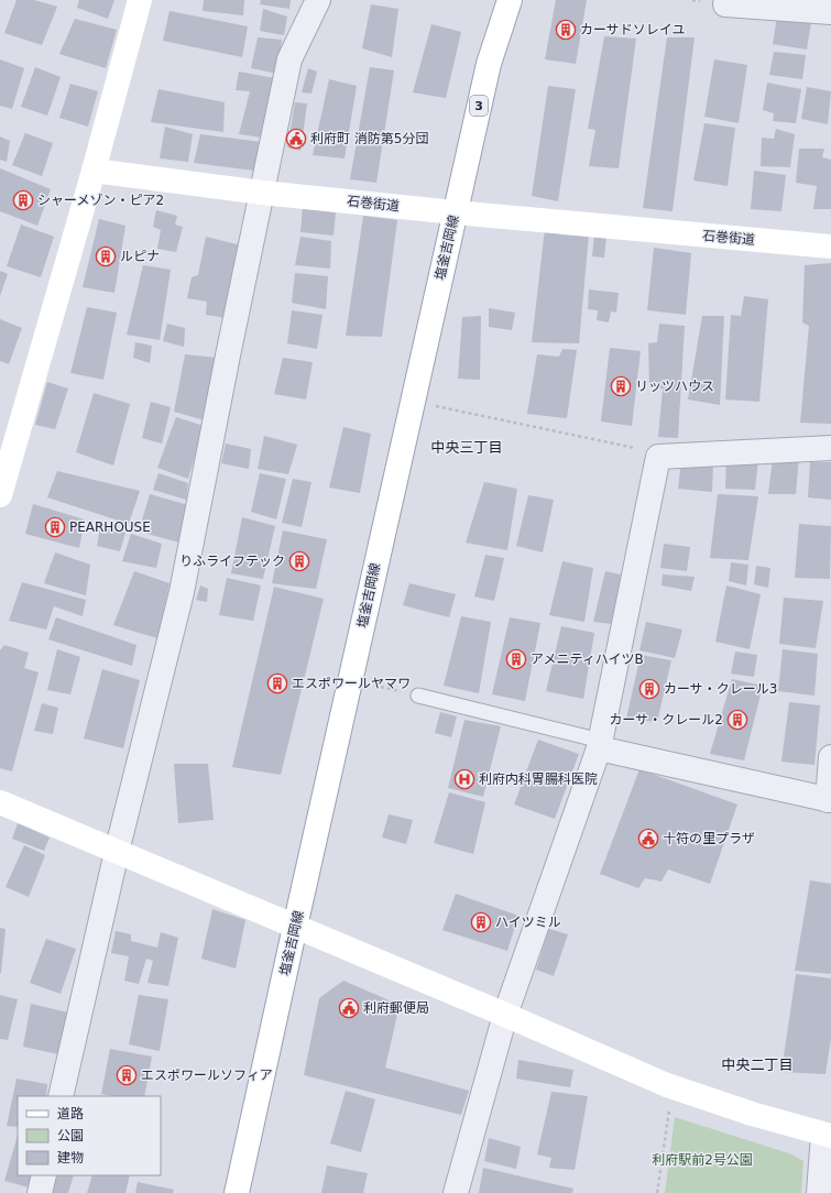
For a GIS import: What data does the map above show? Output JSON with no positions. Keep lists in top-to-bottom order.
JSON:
{
  "streets": {
    "street": ["3", "石巻街道", "塩釜吉岡線"]
  },
  "crossings": [
    ["石巻街道", "塩釜吉岡線"]
  ],
  "districts": ["中央三丁目", "中央二丁目"],
  "parks": ["利府駅前2号公園"],
  "places": {
    "building": [
      "カーサドソレイユ",
      "シャーメゾン・ピア2",
      "ルピナ",
      "リッツハウス",
      "PEARHOUSE",
      "りふライフテック",
      "アメニティハイツB",
      "エスポワールヤマワ",
      "カーサ・クレール3",
      "カーサ・クレール2",
      "ハイツミル",
      "エスポワールソフィア"
    ],
    "public building": ["利府町 消防第5分団", "十符の里プラザ", "利府郵便局"],
    "hospital": ["利府内科胃腸科医院"]
  },
  "legend": ["道路", "公園", "建物"]
}
